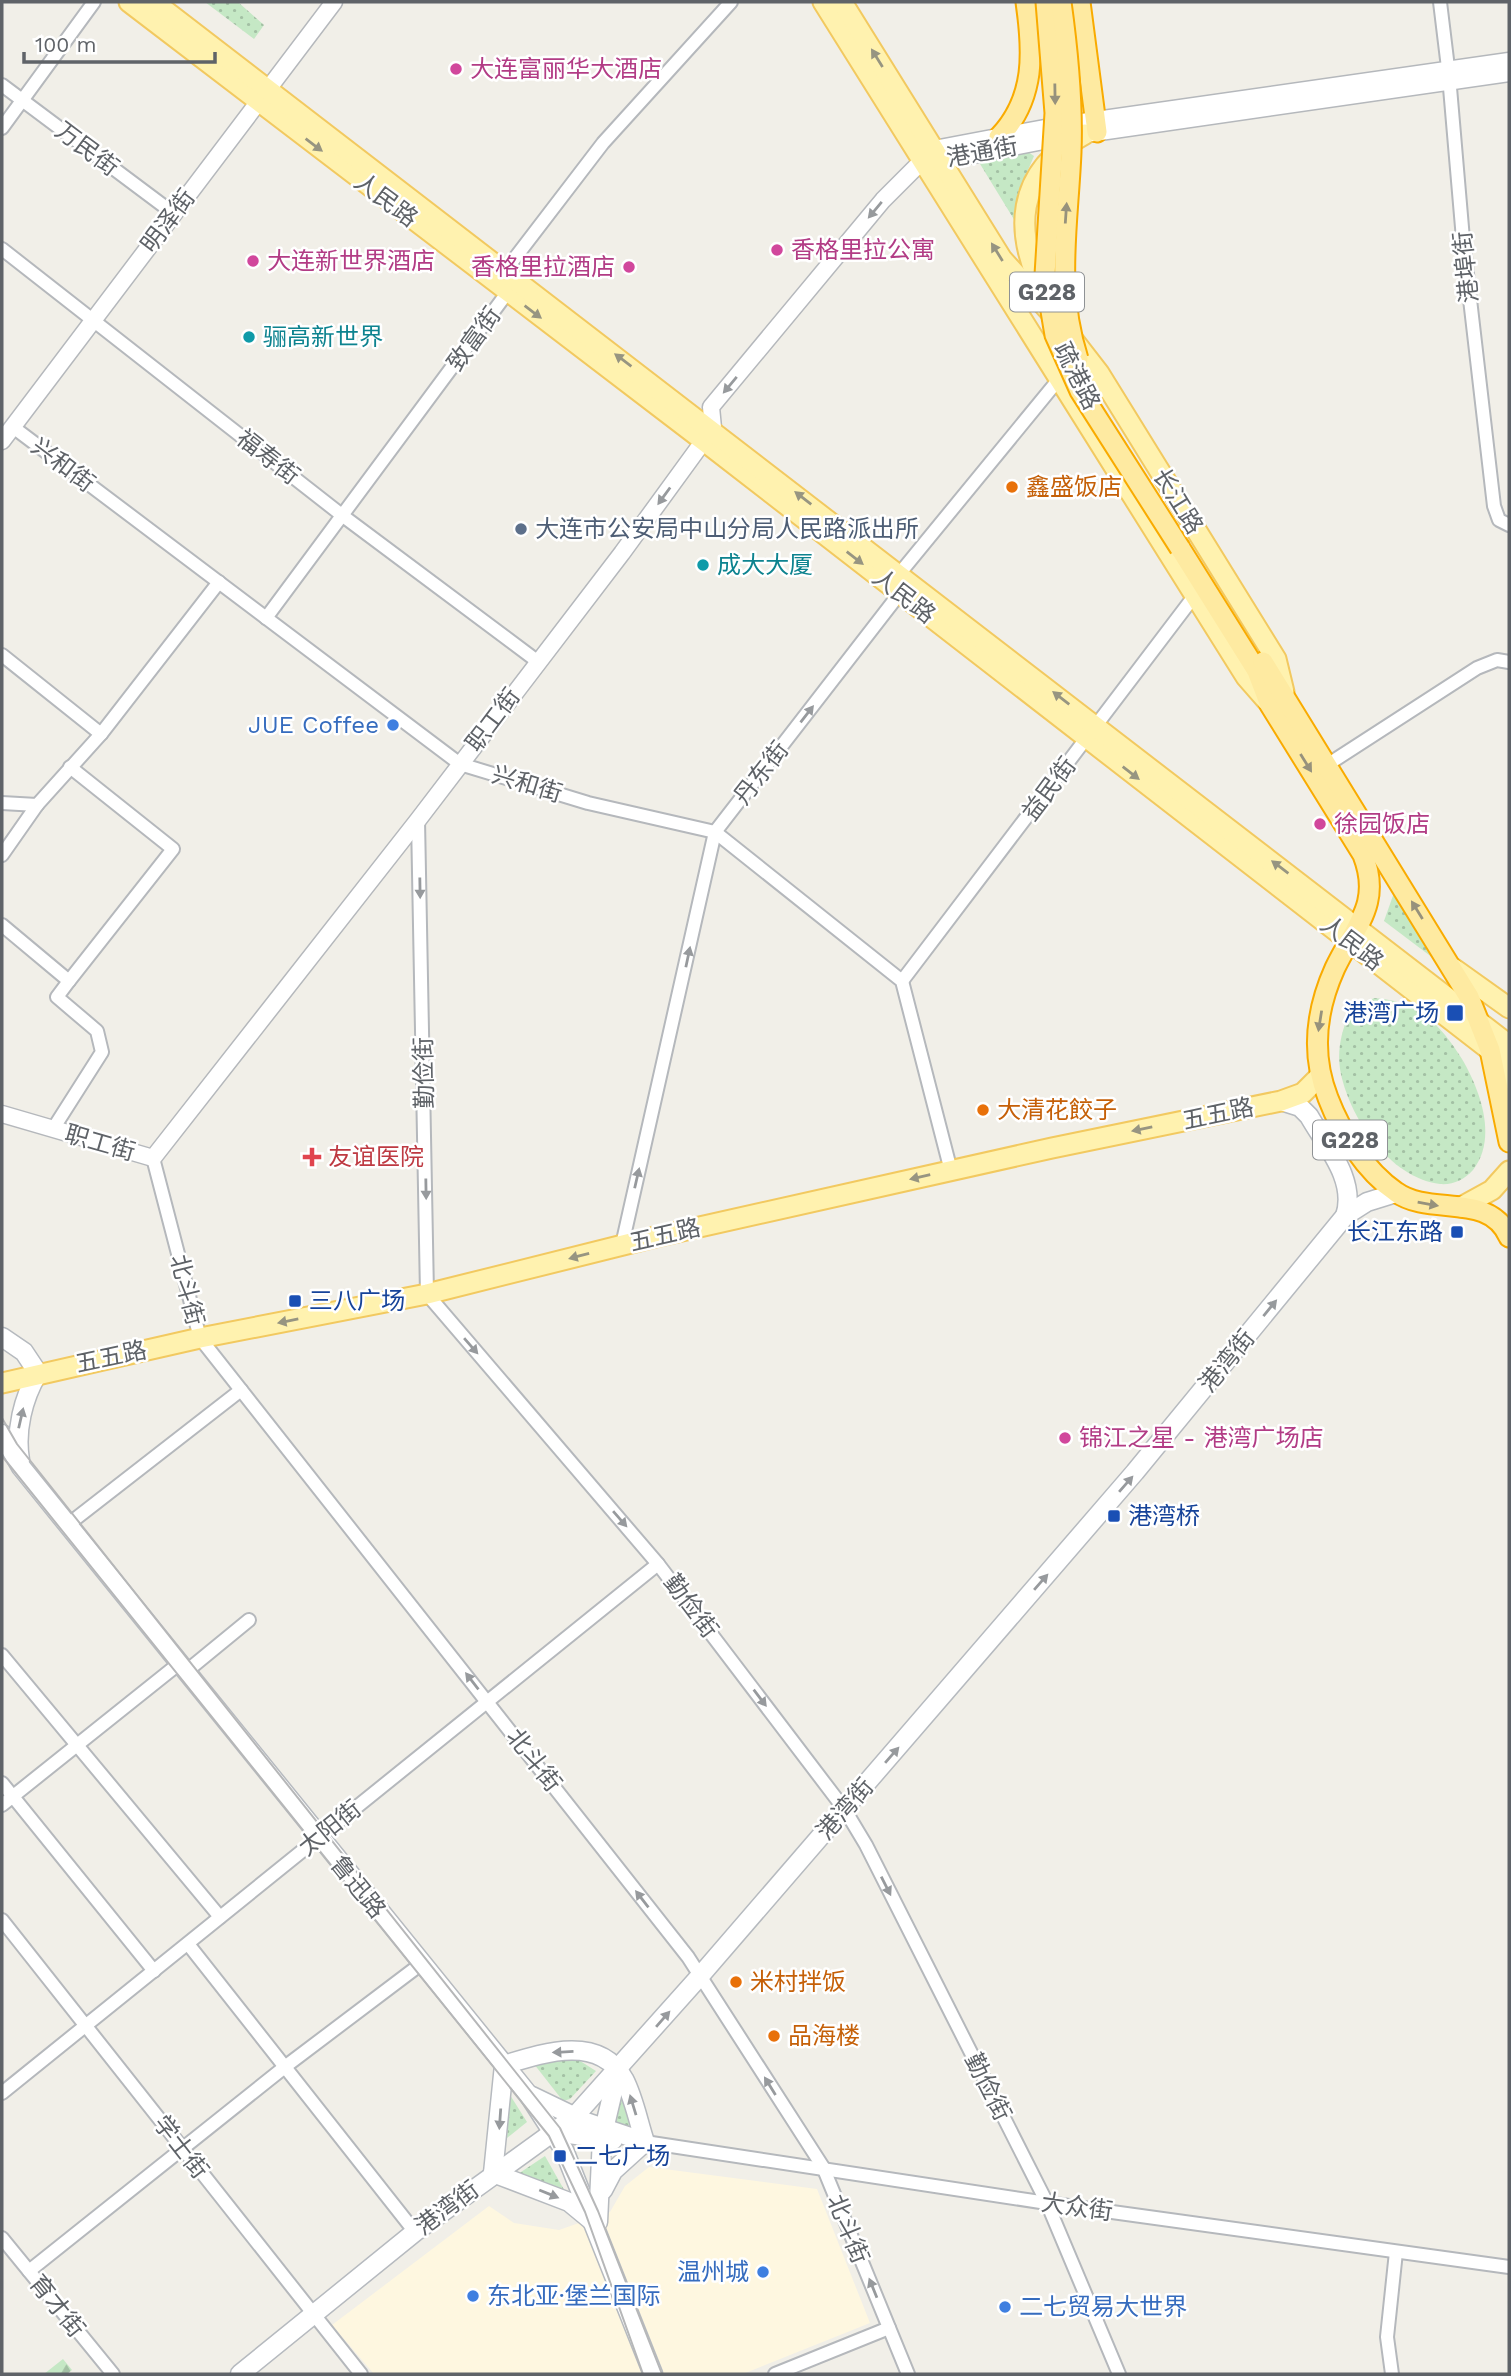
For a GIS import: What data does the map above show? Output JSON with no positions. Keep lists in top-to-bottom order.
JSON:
{
  "streets": {
    "highway": ["G228", "疏港路", "长江路"],
    "main road": [
      "人民路",
      "五五路",
      "港湾街",
      "鲁迅路"
    ],
    "street": [
      "万民街",
      "港通街",
      "明泽街",
      "港埠街",
      "致富街",
      "福寿街",
      "兴和街",
      "职工街",
      "丹东街",
      "益民街",
      "勤俭街",
      "北斗街",
      "太阳街",
      "学士街",
      "大众街",
      "育才街"
    ]
  },
  "crossings": [
    ["万民街", "明泽街"],
    ["港通街", "港埠街"],
    ["港通街", "长江路"],
    ["港通街", "职工街"],
    ["人民路", "明泽街"],
    ["人民路", "G228"],
    ["人民路", "致富街"],
    ["人民路", "长江路"],
    ["人民路", "职工街"],
    ["人民路", "丹东街"],
    ["人民路", "益民街"],
    ["明泽街", "福寿街"],
    ["明泽街", "兴和街"],
    ["G228", "长江路"],
    ["G228", "五五路"],
    ["G228", "港湾街"],
    ["致富街", "福寿街"],
    ["致富街", "兴和街"],
    ["疏港路", "长江路"],
    ["福寿街", "职工街"],
    ["兴和街", "职工街"],
    ["兴和街", "丹东街"],
    ["兴和街", "益民街"],
    ["长江路", "职工街"],
    ["职工街", "勤俭街"],
    ["职工街", "北斗街"],
    ["丹东街", "五五路"],
    ["勤俭街", "五五路"],
    ["勤俭街", "港湾街"],
    ["勤俭街", "太阳街"],
    ["勤俭街", "大众街"],
    ["五五路", "北斗街"],
    ["北斗街", "港湾街"],
    ["北斗街", "太阳街"],
    ["北斗街", "大众街"],
    ["港湾街", "鲁迅路"],
    ["港湾街", "学士街"],
    ["太阳街", "鲁迅路"],
    ["太阳街", "学士街"]
  ],
  "one_way": [
    "职工街",
    "丹东街",
    "勤俭街",
    "五五路",
    "北斗街",
    "港湾街"
  ],
  "places": {
    "other": [
      "大连富丽华大酒店",
      "香格里拉公寓",
      "大连新世界酒店",
      "香格里拉酒店",
      "骊高新世界",
      "鑫盛饭店",
      "大连市公安局中山分局人民路派出所",
      "成大大厦",
      "JUE Coffee",
      "徐园饭店",
      "大清花餃子",
      "锦江之星 - 港湾广场店",
      "米村拌饭",
      "品海楼",
      "温州城",
      "东北亚·堡兰国际",
      "二七贸易大世界"
    ],
    "transit": [
      "港湾广场",
      "长江东路",
      "三八广场",
      "港湾桥",
      "二七广场"
    ],
    "health": ["友谊医院"]
  },
  "scale_bar": "100 m"
}
